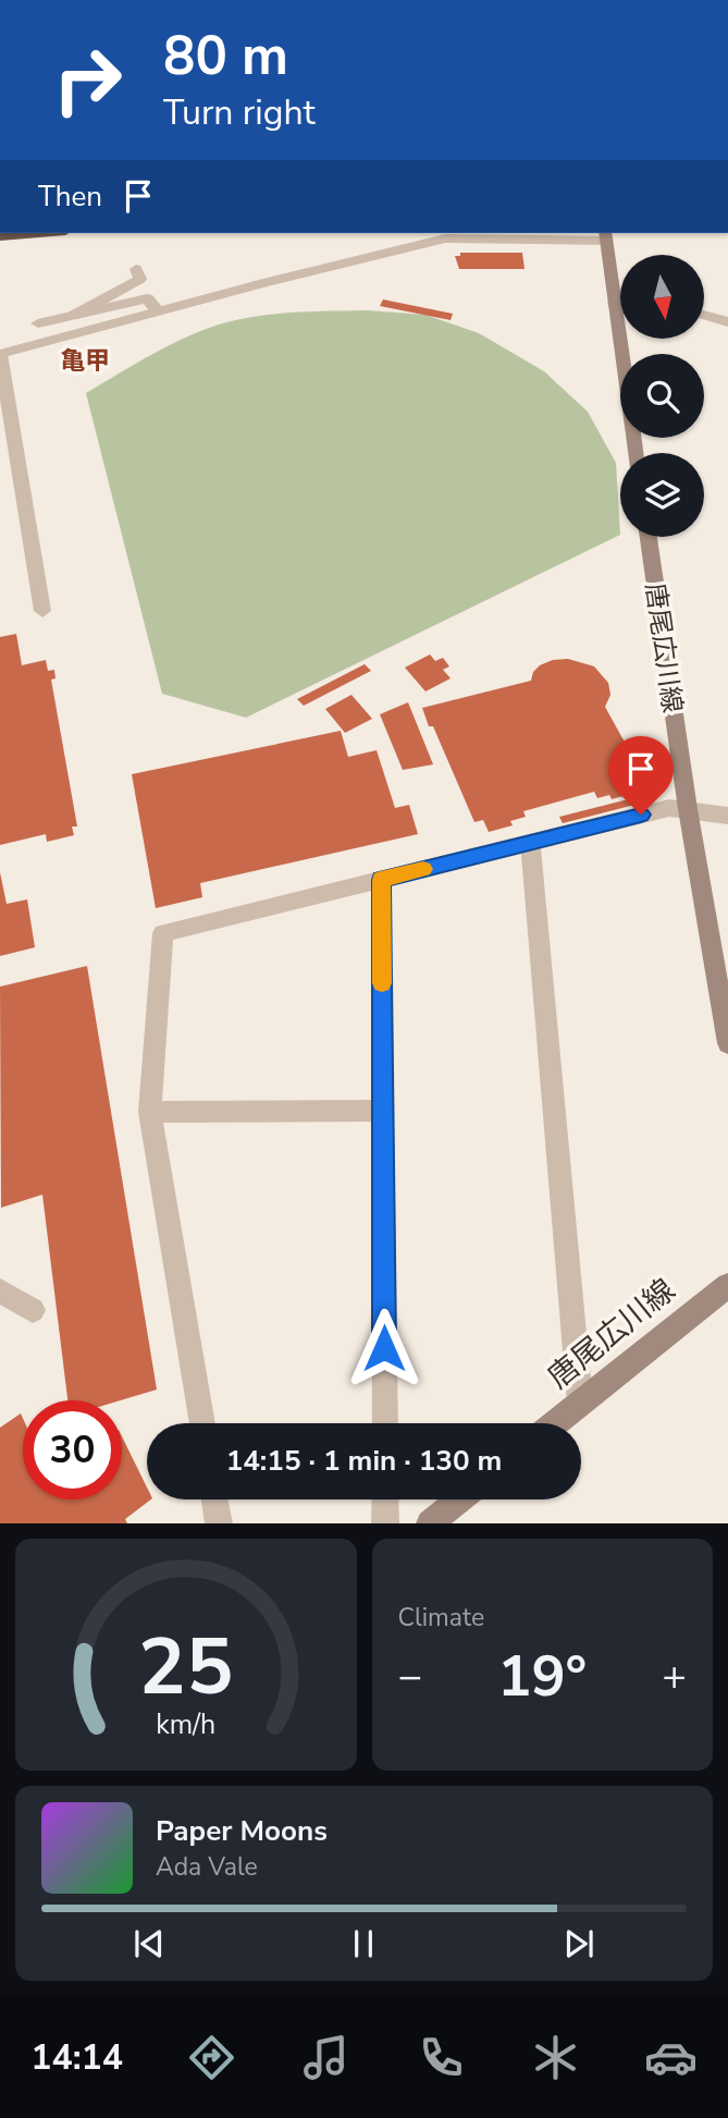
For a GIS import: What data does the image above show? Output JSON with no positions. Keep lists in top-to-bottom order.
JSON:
{
  "streets": {
    "main road": ["唐尾広川線"]
  },
  "districts": ["亀甲"],
  "north": "bottom",
  "page": {
    "turn": ["80 m", "Turn right"],
    "then": "Then",
    "limit": "30",
    "trip": "14:15 · 1 min · 130 m",
    "tile": "Climate",
    "heat": ["−", "19°", "+"],
    "song": ["Paper Moons", "Ada Vale"],
    "tabs": "14:14",
    "gauge": ["25", "km/h"]
  }
}
